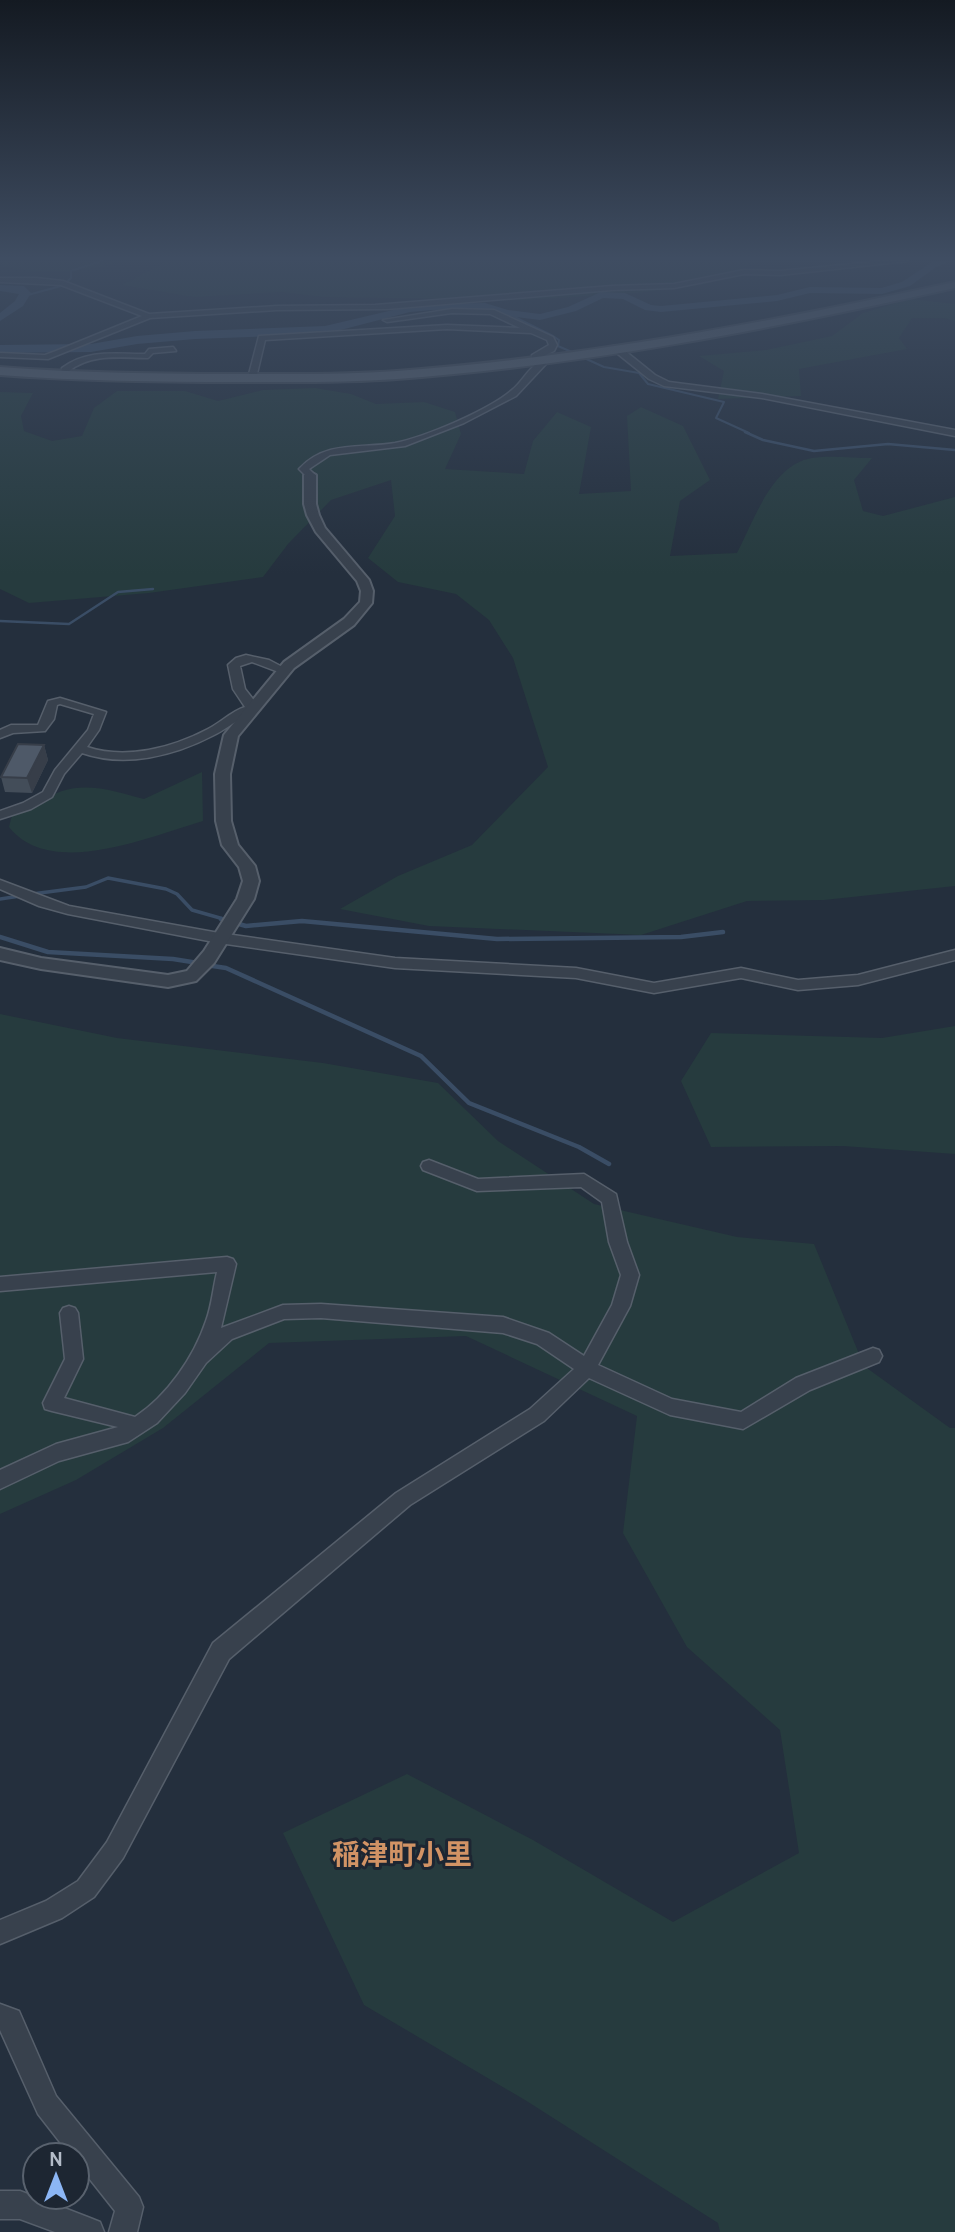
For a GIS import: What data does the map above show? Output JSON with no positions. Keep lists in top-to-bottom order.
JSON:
{
  "districts": ["稲津町小里"],
  "north": "top"
}
